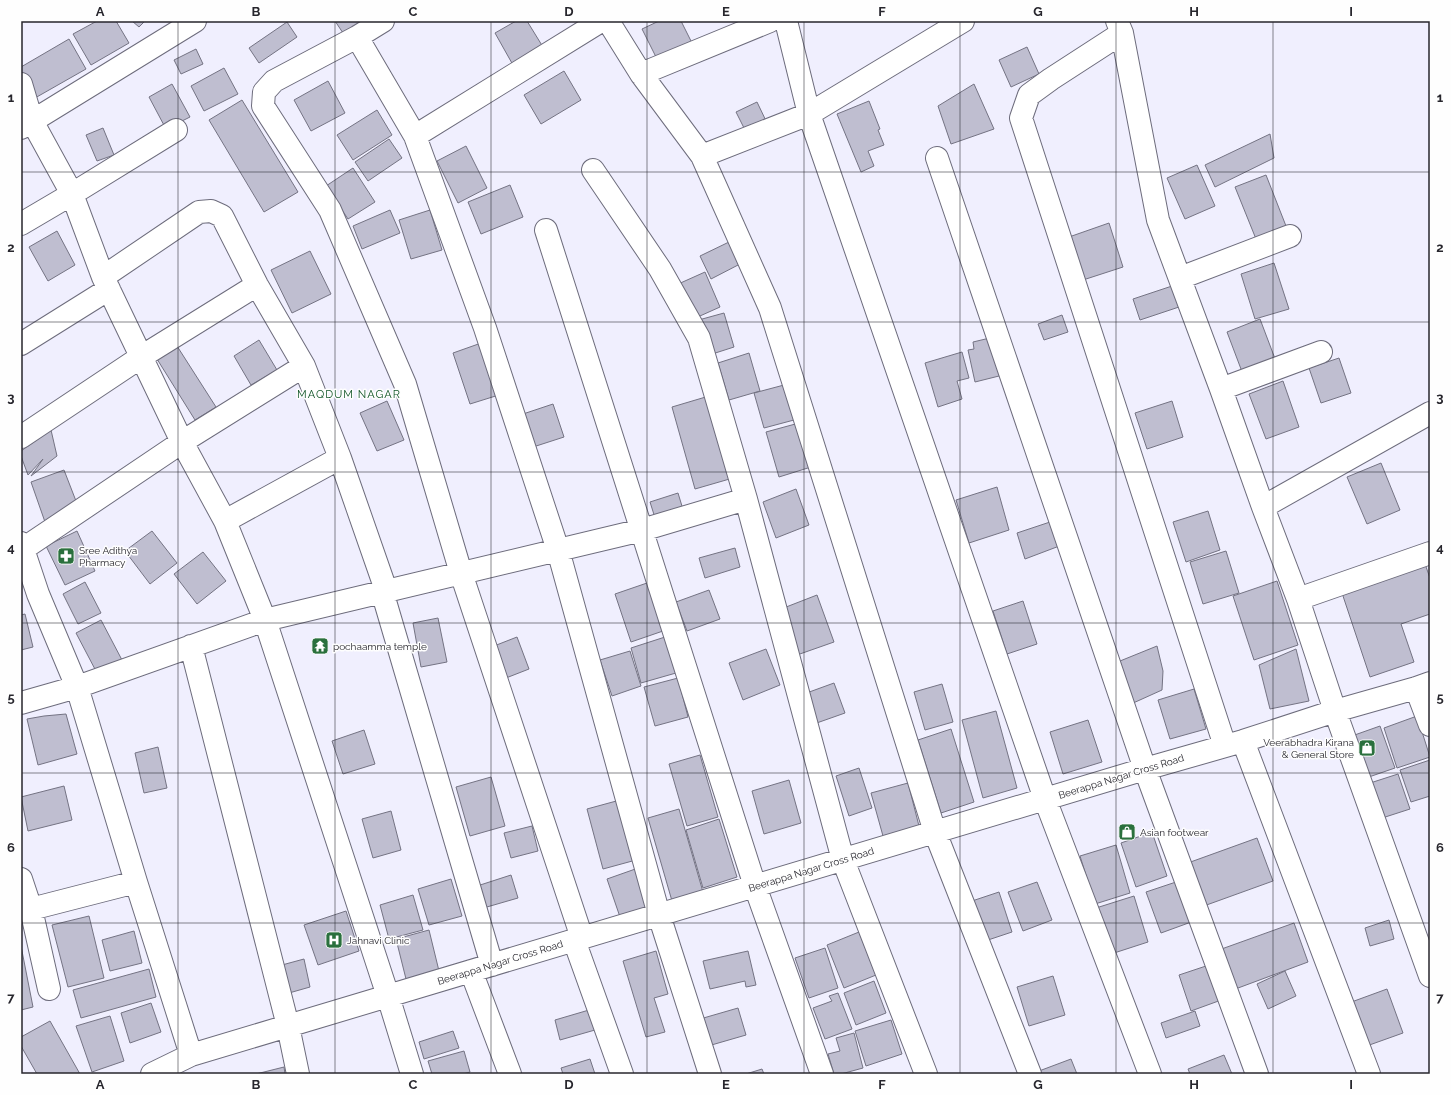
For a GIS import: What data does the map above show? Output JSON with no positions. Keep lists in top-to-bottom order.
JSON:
{
  "streets": {
    "street": ["Beerappa Nagar Cross Road"]
  },
  "districts": ["MAQDUM NAGAR"],
  "places": {
    "pharmacy": ["Sree Adithya Pharmacy"],
    "temple": ["pochaamma temple"],
    "shop": ["Veerabhadra Kirana & General Store", "Asian footwear"],
    "hospital": ["Jahnavi Clinic"]
  },
  "grid": {
    "columns": [
      "A",
      "B",
      "C",
      "D",
      "E",
      "F",
      "G",
      "H",
      "I"
    ],
    "rows": [
      "1",
      "2",
      "3",
      "4",
      "5",
      "6",
      "7"
    ]
  }
}
